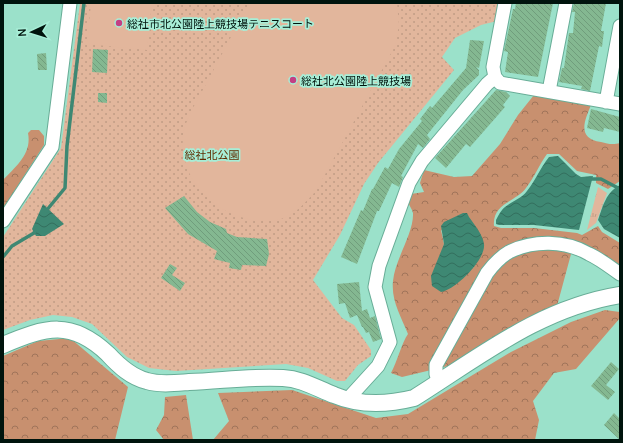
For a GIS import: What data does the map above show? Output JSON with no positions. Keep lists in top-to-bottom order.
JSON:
{
  "parks": ["総社北公園"],
  "places": ["総社市北公園陸上競技場テニスコート", "総社北公園陸上競技場"],
  "north": "left"
}
